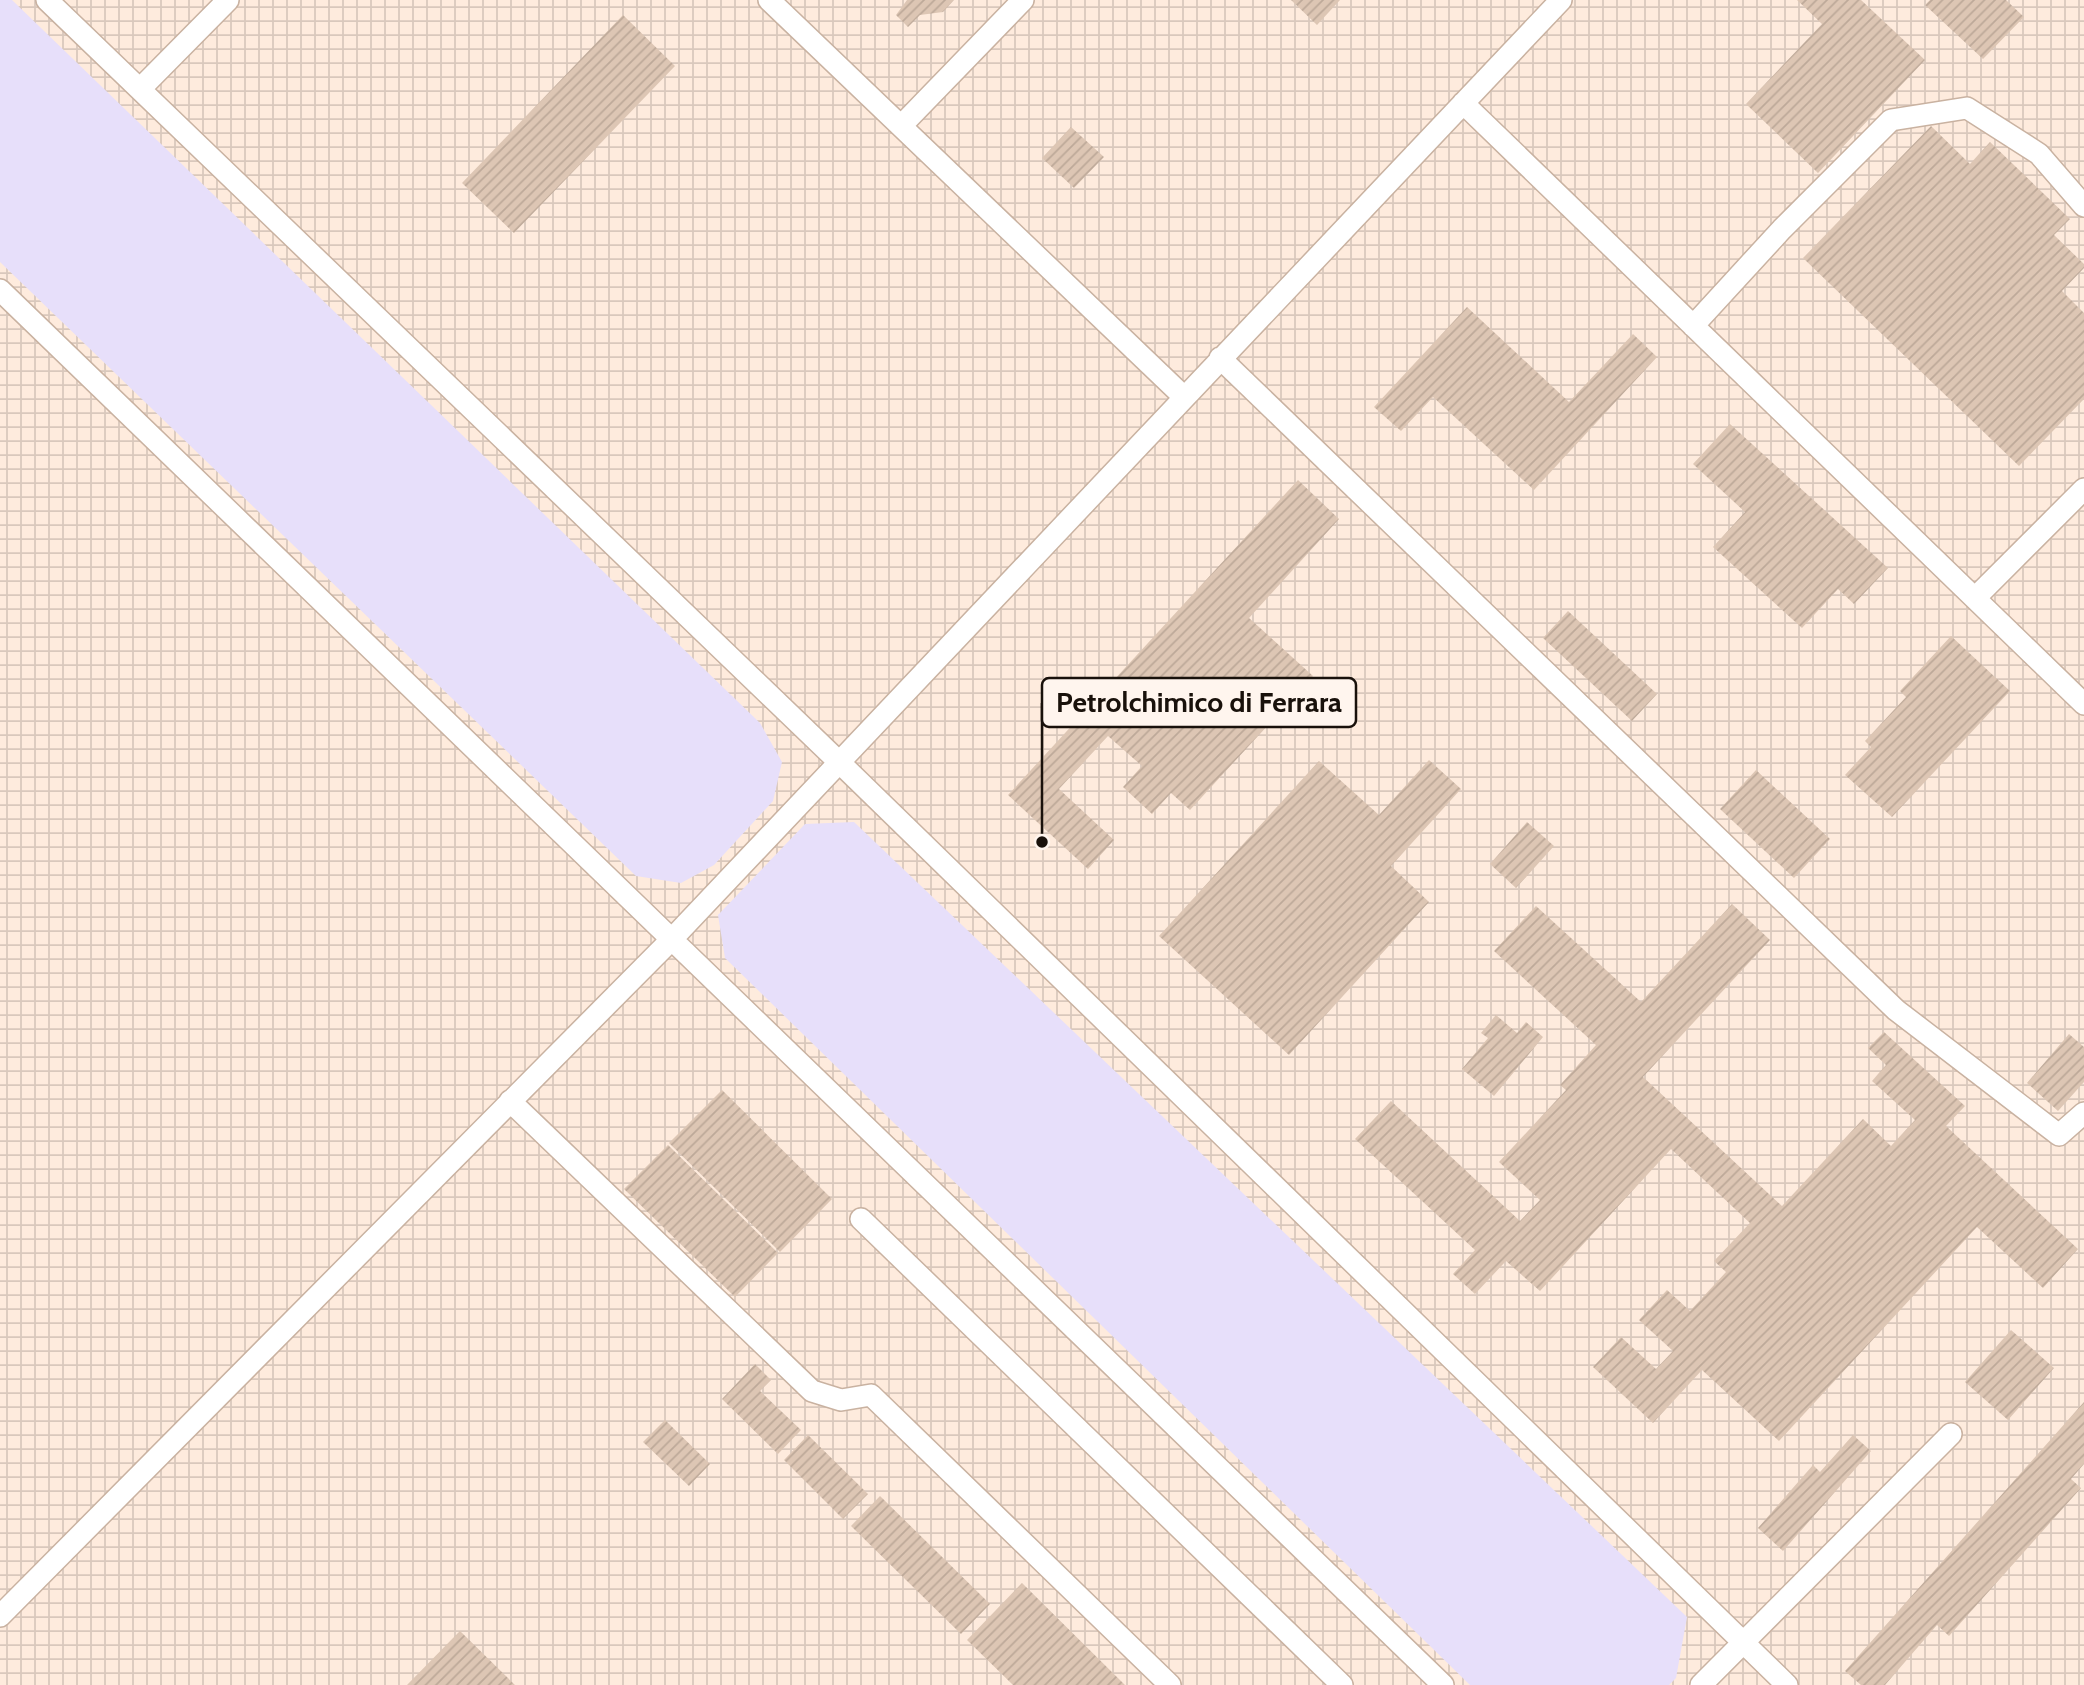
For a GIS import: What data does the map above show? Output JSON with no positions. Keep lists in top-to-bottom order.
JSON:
{
  "places": ["Petrolchimico di Ferrara"]
}
